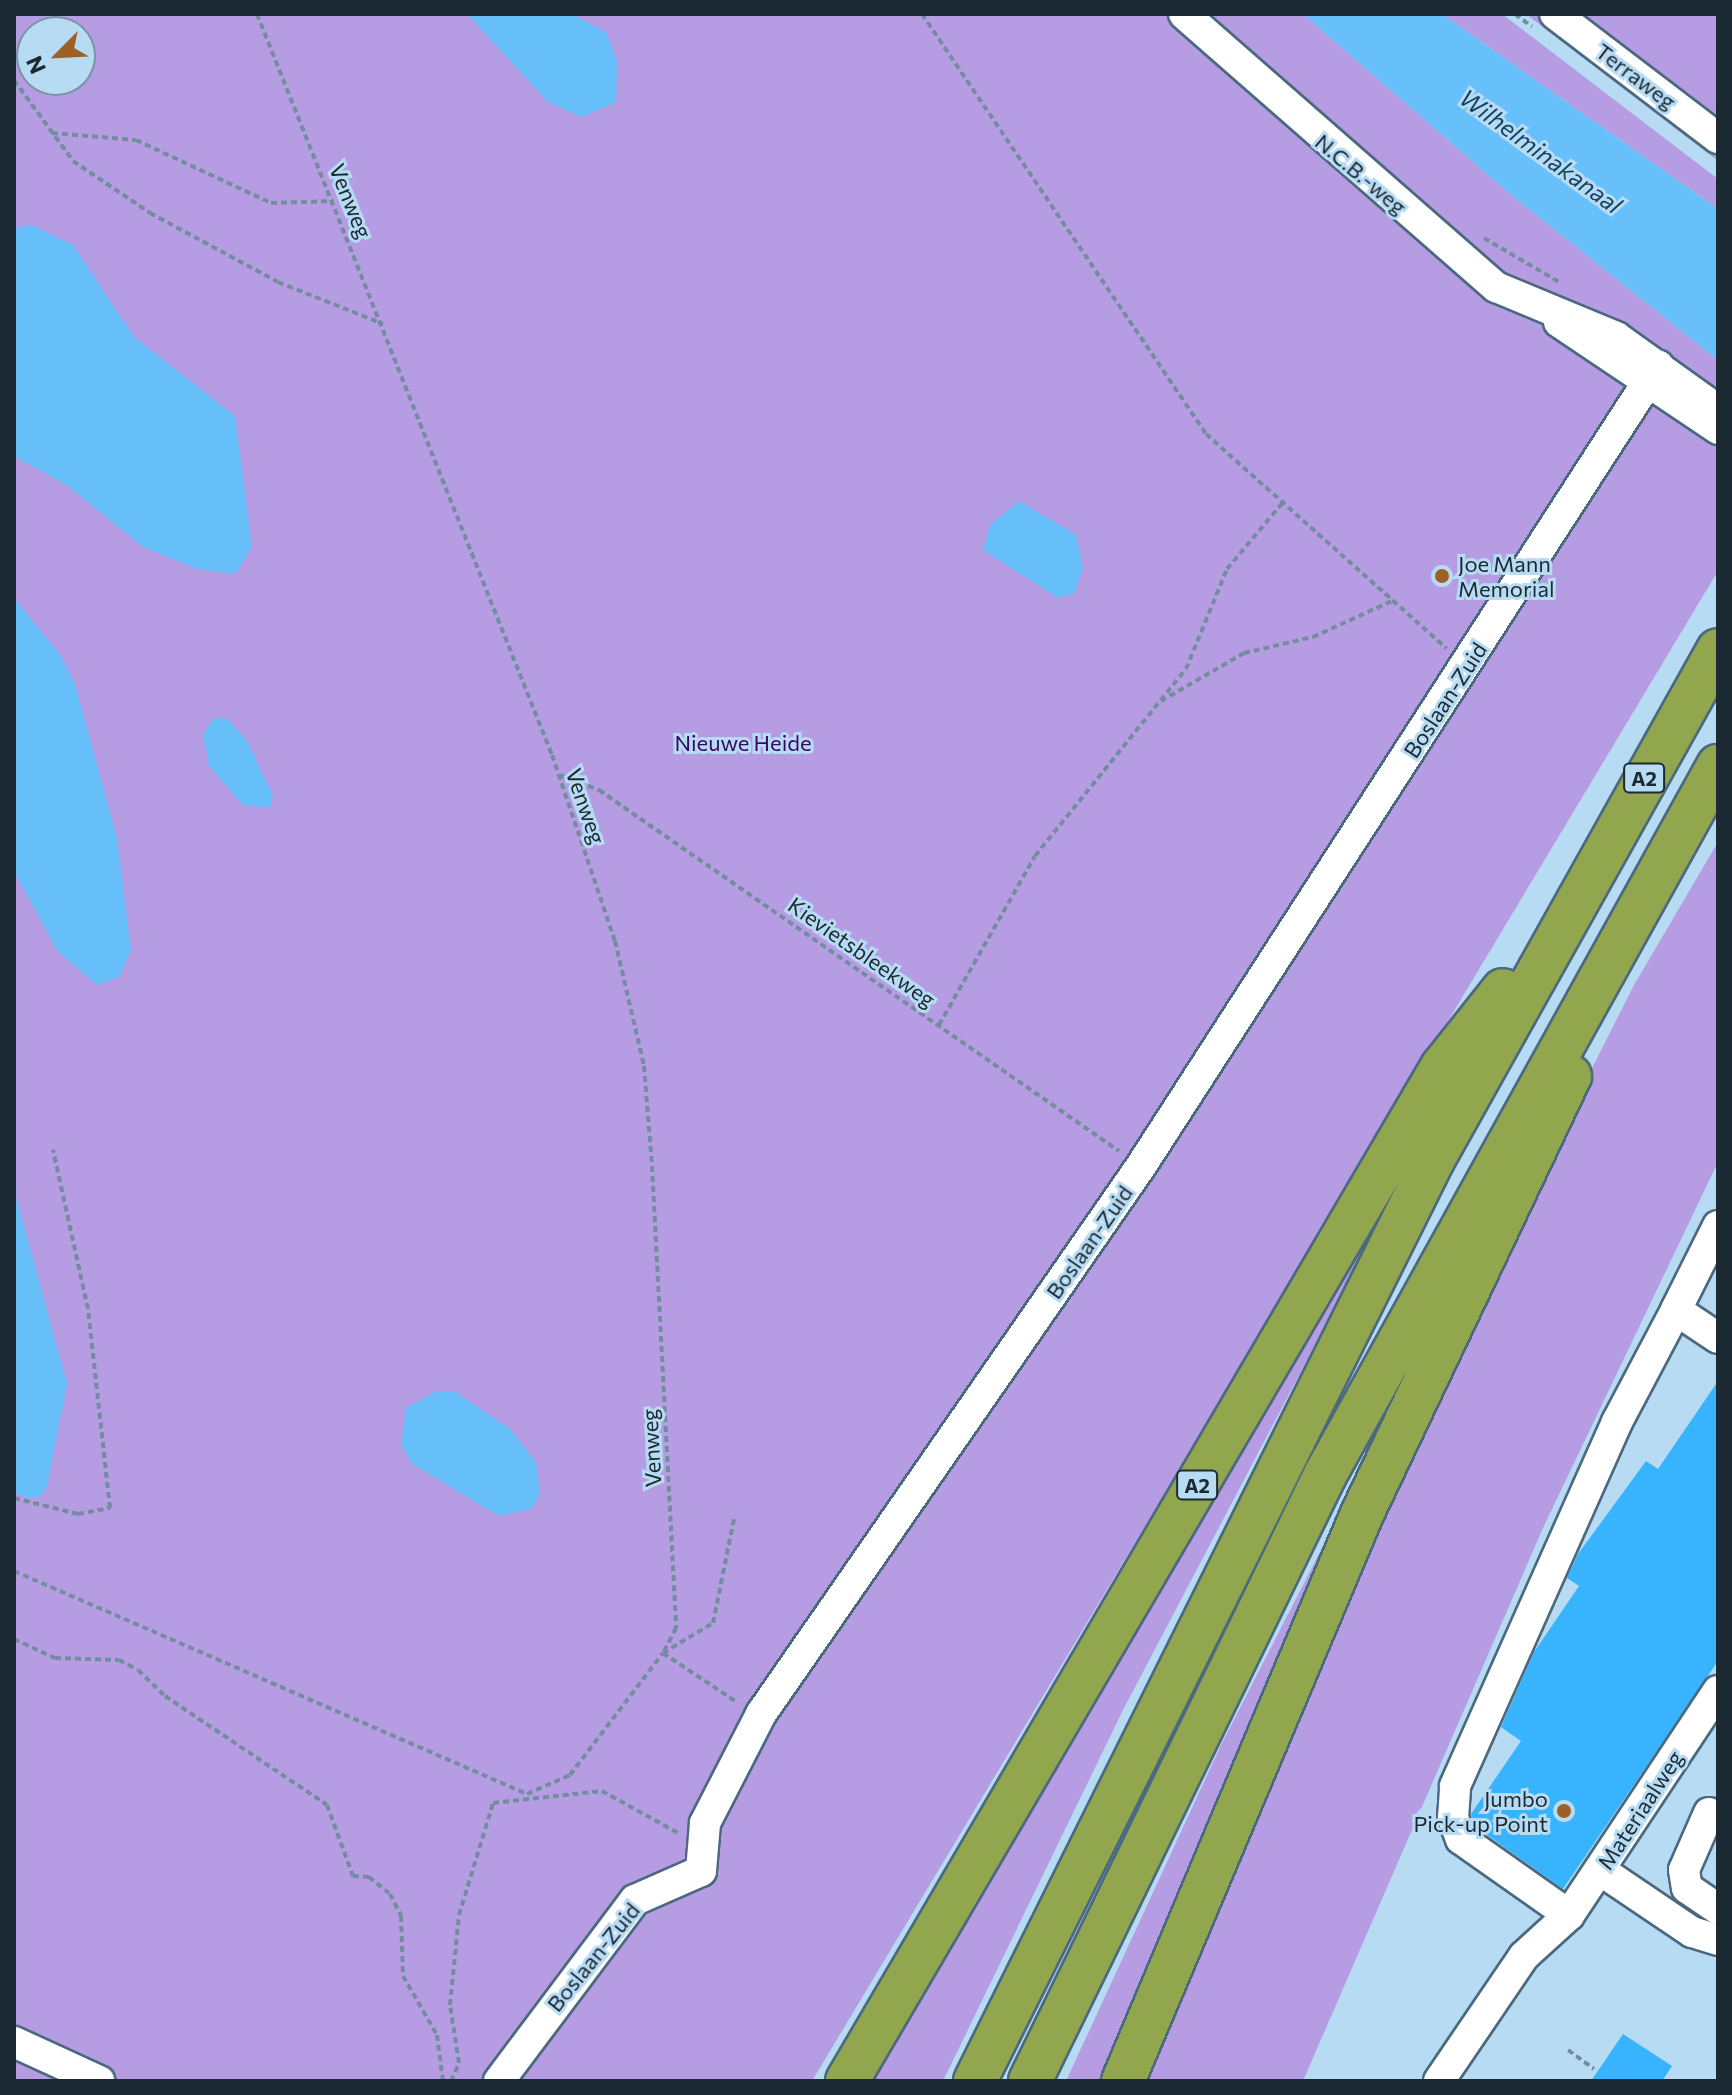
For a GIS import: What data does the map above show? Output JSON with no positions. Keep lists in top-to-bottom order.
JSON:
{
  "streets": {
    "highway": ["A2"],
    "street": [
      "Terraweg",
      "N.C.B.-weg",
      "Boslaan-Zuid",
      "Materiaalweg"
    ],
    "path": ["Venweg", "Kievietsbleekweg"]
  },
  "crossings": [
    ["N.C.B.-weg", "Boslaan-Zuid"],
    ["Venweg", "Kievietsbleekweg"],
    ["Boslaan-Zuid", "Kievietsbleekweg"]
  ],
  "water": ["Wilhelminakanaal"],
  "parks": ["Nieuwe Heide"],
  "places": ["Joe Mann Memorial", "Jumbo Pick-up Point"],
  "north": "bottom left"
}
